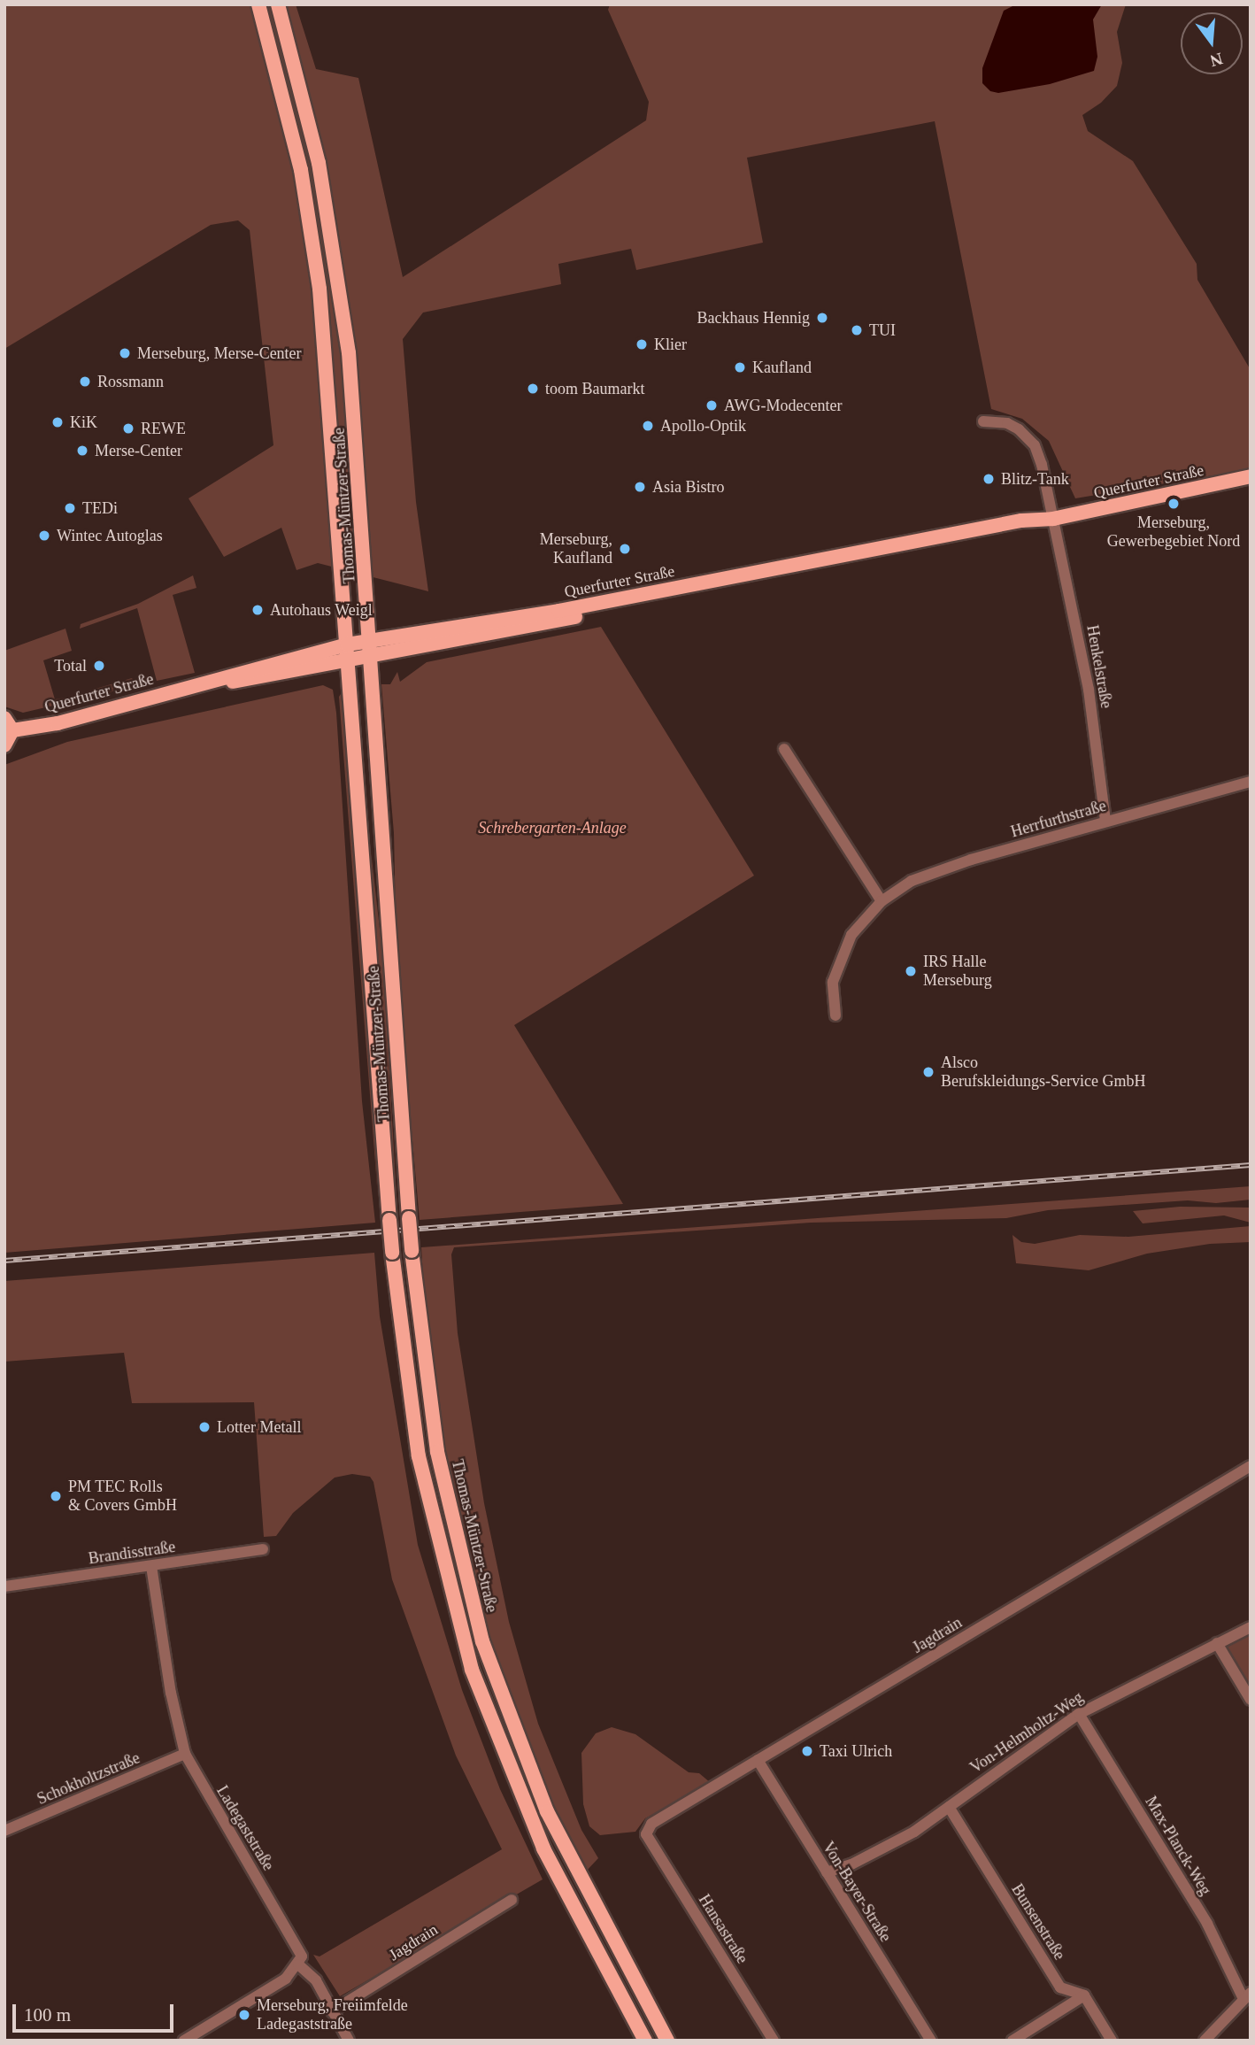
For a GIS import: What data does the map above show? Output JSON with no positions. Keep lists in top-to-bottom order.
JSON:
{
  "streets": {
    "main road": ["Querfurter Straße", "Thomas-Müntzer-Straße"],
    "street": [
      "Henkelstraße",
      "Herrfurthstraße",
      "Brandisstraße",
      "Jagdrain",
      "Von-Helmholtz-Weg",
      "Schokholtzstraße",
      "Ladegaststraße",
      "Max-Planck-Weg",
      "Von-Bayer-Straße",
      "Bunsenstraße",
      "Hansastraße"
    ]
  },
  "crossings": [
    ["Querfurter Straße", "Thomas-Müntzer-Straße"],
    ["Querfurter Straße", "Henkelstraße"],
    ["Henkelstraße", "Herrfurthstraße"],
    ["Brandisstraße", "Ladegaststraße"],
    ["Jagdrain", "Von-Bayer-Straße"],
    ["Jagdrain", "Hansastraße"],
    ["Von-Helmholtz-Weg", "Max-Planck-Weg"],
    ["Von-Helmholtz-Weg", "Von-Bayer-Straße"],
    ["Von-Helmholtz-Weg", "Bunsenstraße"],
    ["Schokholtzstraße", "Ladegaststraße"]
  ],
  "parks": ["Schrebergarten-Anlage"],
  "places": [
    "Backhaus Hennig",
    "TUI",
    "Klier",
    "Merseburg, Merse-Center",
    "Kaufland",
    "Rossmann",
    "toom Baumarkt",
    "AWG-Modecenter",
    "KiK",
    "Apollo-Optik",
    "REWE",
    "Merse-Center",
    "Blitz-Tank",
    "Asia Bistro",
    "Merseburg, Gewerbegebiet Nord",
    "TEDi",
    "Wintec Autoglas",
    "Merseburg, Kaufland",
    "Autohaus Weigl",
    "Total",
    "IRS Halle Merseburg",
    "Alsco Berufskleidungs-Service GmbH",
    "Lotter Metall",
    "PM TEC Rolls & Covers GmbH",
    "Taxi Ulrich",
    "Merseburg, Freiimfelde Ladegaststraße"
  ],
  "scale_bar": "100 m",
  "north": "bottom"
}
